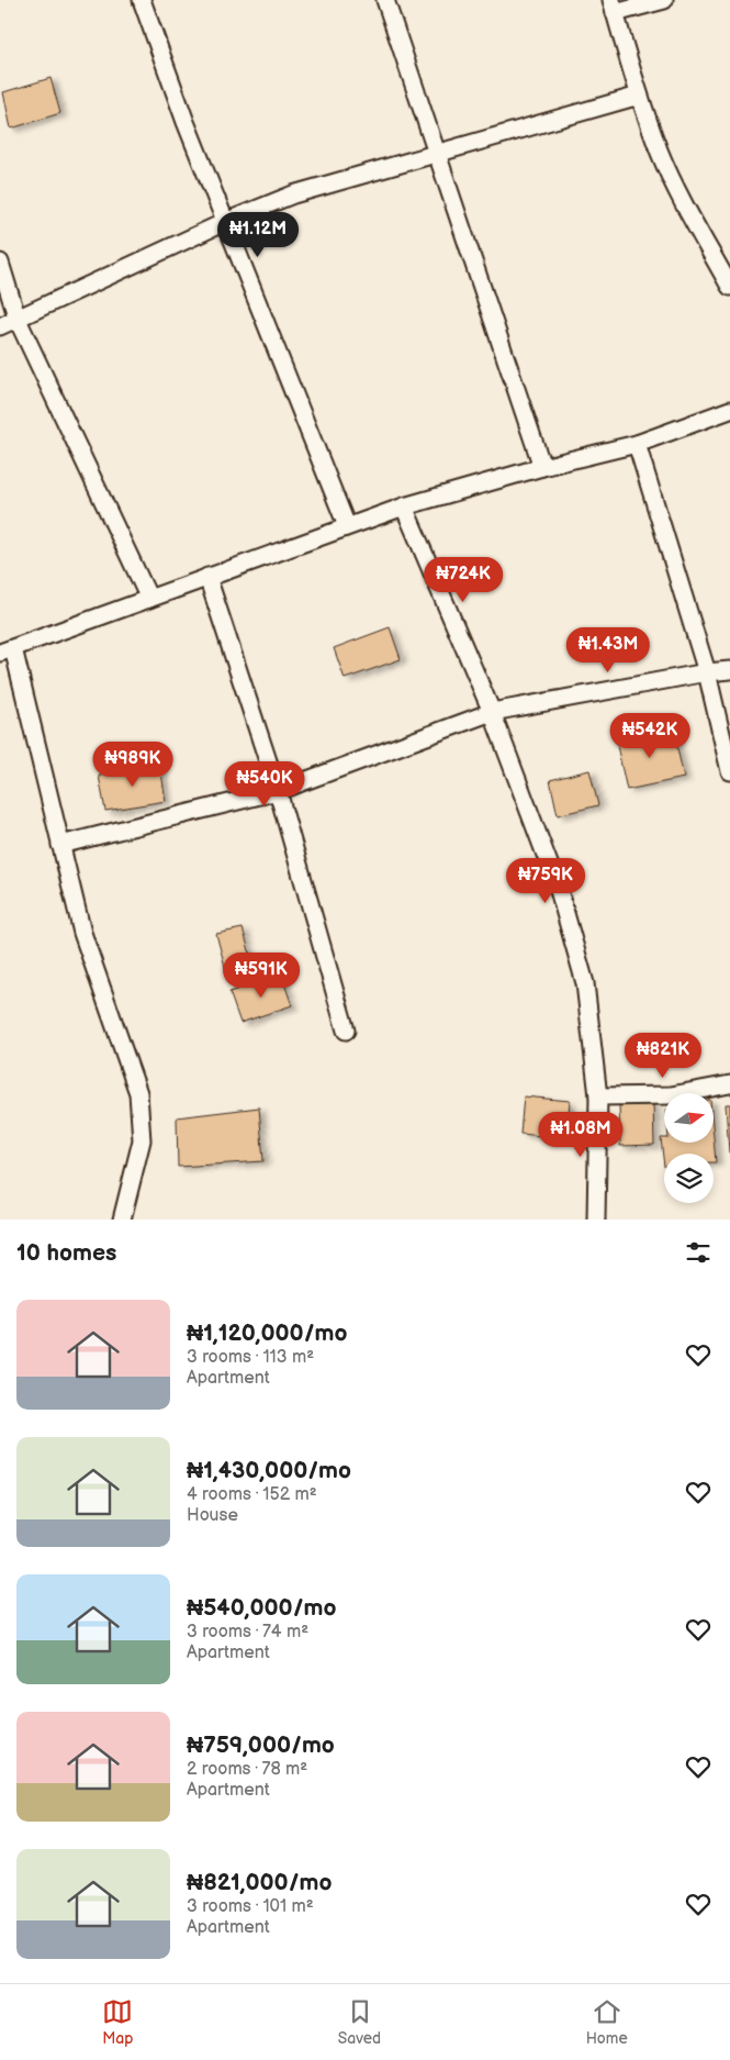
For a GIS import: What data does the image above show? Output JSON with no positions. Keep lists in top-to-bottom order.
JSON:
{
  "north": "right",
  "page": {
    "price": [
      "₦1.12M",
      "₦724K",
      "₦1.43M",
      "₦542K",
      "₦989K",
      "₦540K",
      "₦759K",
      "₦591K",
      "₦821K",
      "₦1.08M"
    ],
    "heading": "10 homes",
    "list": [
      {
        "name": "₦1,120,000/mo",
        "note": "3 rooms · 113 m² · Apartment"
      },
      {
        "name": "₦1,430,000/mo",
        "note": "4 rooms · 152 m² · House"
      },
      {
        "name": "₦540,000/mo",
        "note": "3 rooms · 74 m² · Apartment"
      },
      {
        "name": "₦759,000/mo",
        "note": "2 rooms · 78 m² · Apartment"
      },
      {
        "name": "₦821,000/mo",
        "note": "3 rooms · 101 m² · Apartment"
      }
    ],
    "tabs": ["Map", "Saved", "Home"]
  }
}
